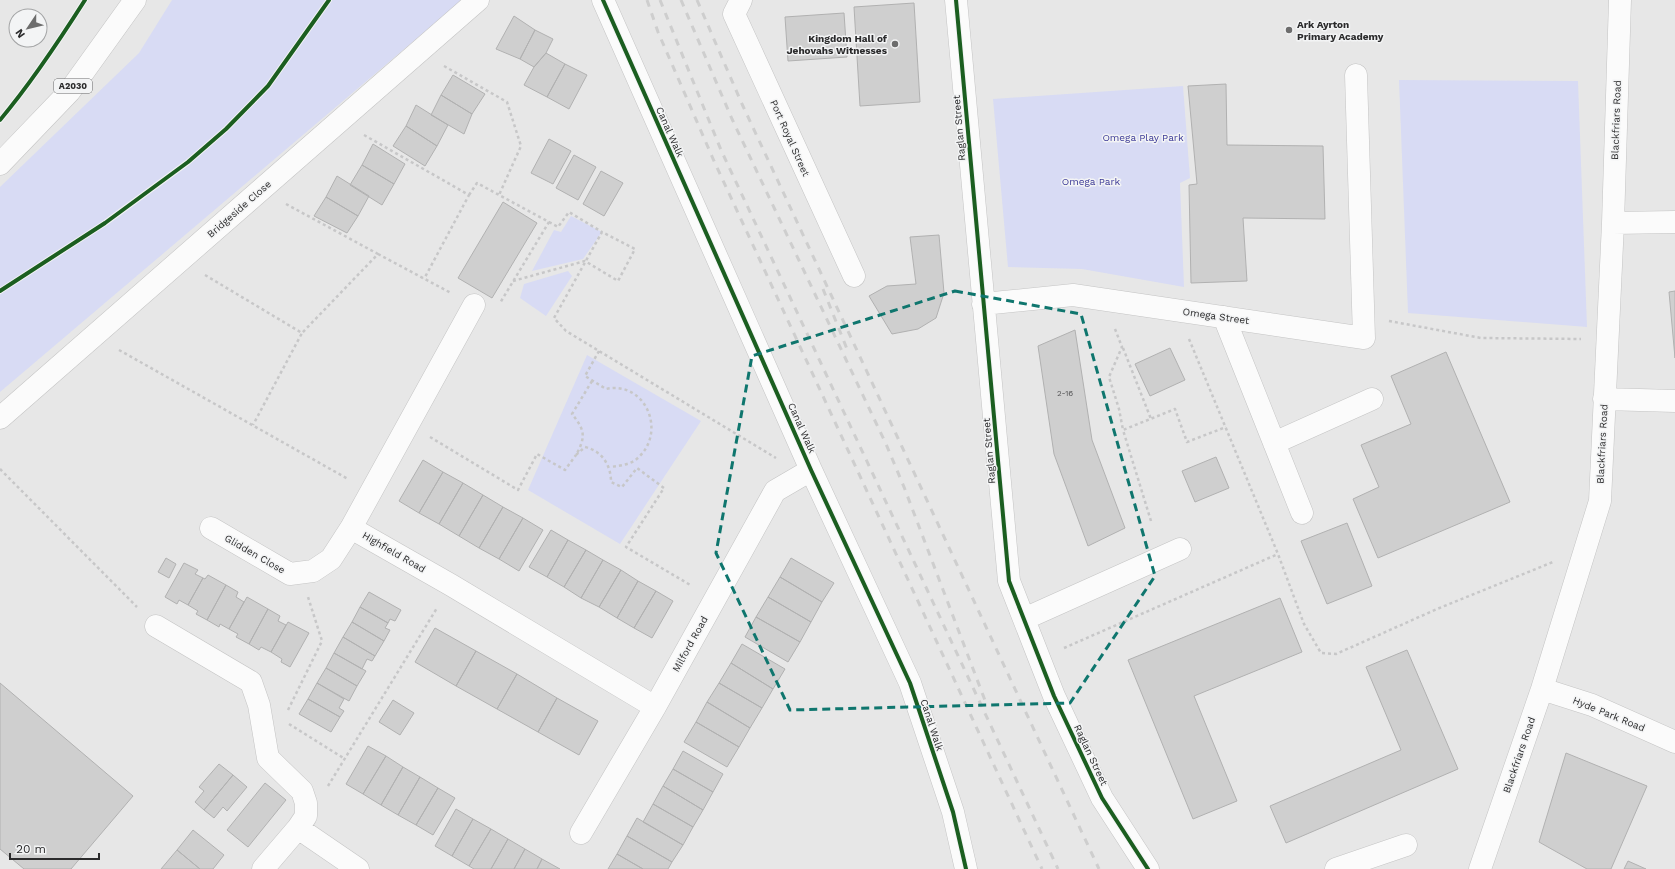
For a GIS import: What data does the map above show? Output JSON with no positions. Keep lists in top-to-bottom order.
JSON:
{
  "streets": {
    "street": [
      "A2030",
      "Blackfriars Road",
      "Raglan Street",
      "Canal Walk",
      "Port Royal Street",
      "Bridgeside Close",
      "Omega Street",
      "Highfield Road",
      "Glidden Close",
      "Milford Road",
      "Hyde Park Road"
    ]
  },
  "crossings": [
    ["Blackfriars Road", "Hyde Park Road"],
    ["Raglan Street", "Omega Street"],
    ["Canal Walk", "Milford Road"],
    ["Highfield Road", "Glidden Close"],
    ["Highfield Road", "Milford Road"]
  ],
  "parks": ["Omega Play Park", "Omega Park"],
  "places": ["Ark Ayrton Primary Academy", "Kingdom Hall of Jehovahs Witnesses"],
  "house_numbers": ["2-16"],
  "scale_bar": "20 m",
  "north": "bottom left"
}
